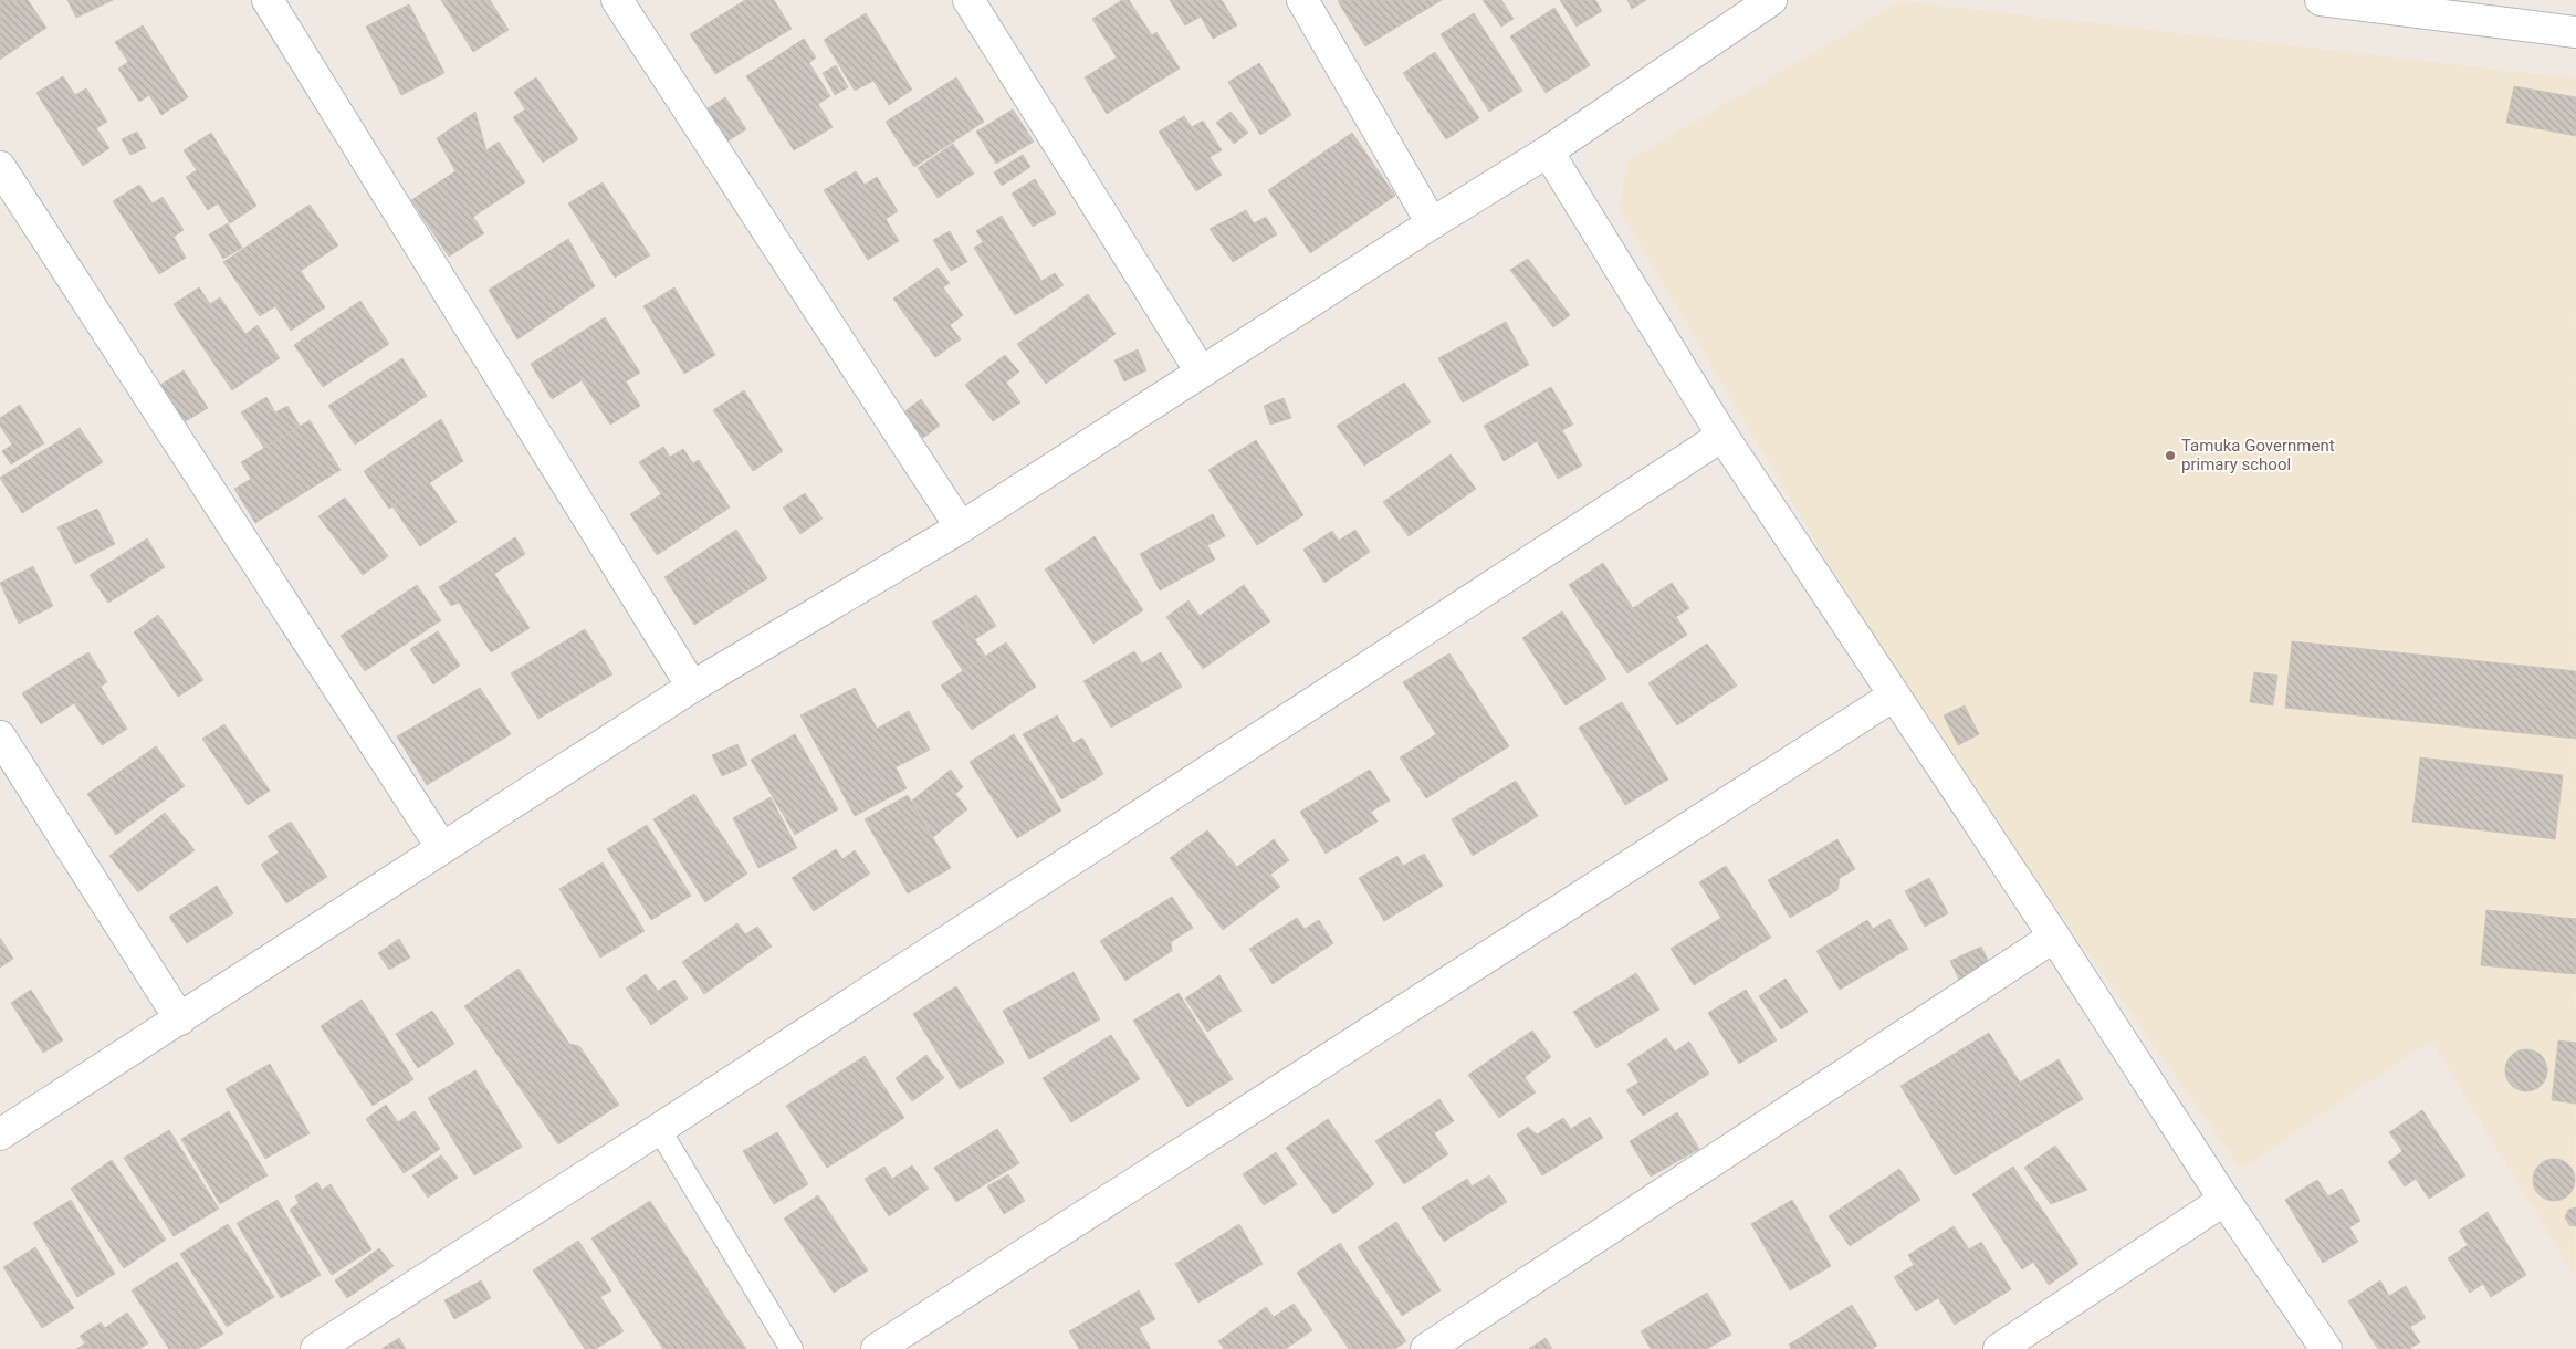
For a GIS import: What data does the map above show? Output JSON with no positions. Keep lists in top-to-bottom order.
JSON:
{
  "places": ["Tamuka Government primary school"]
}
